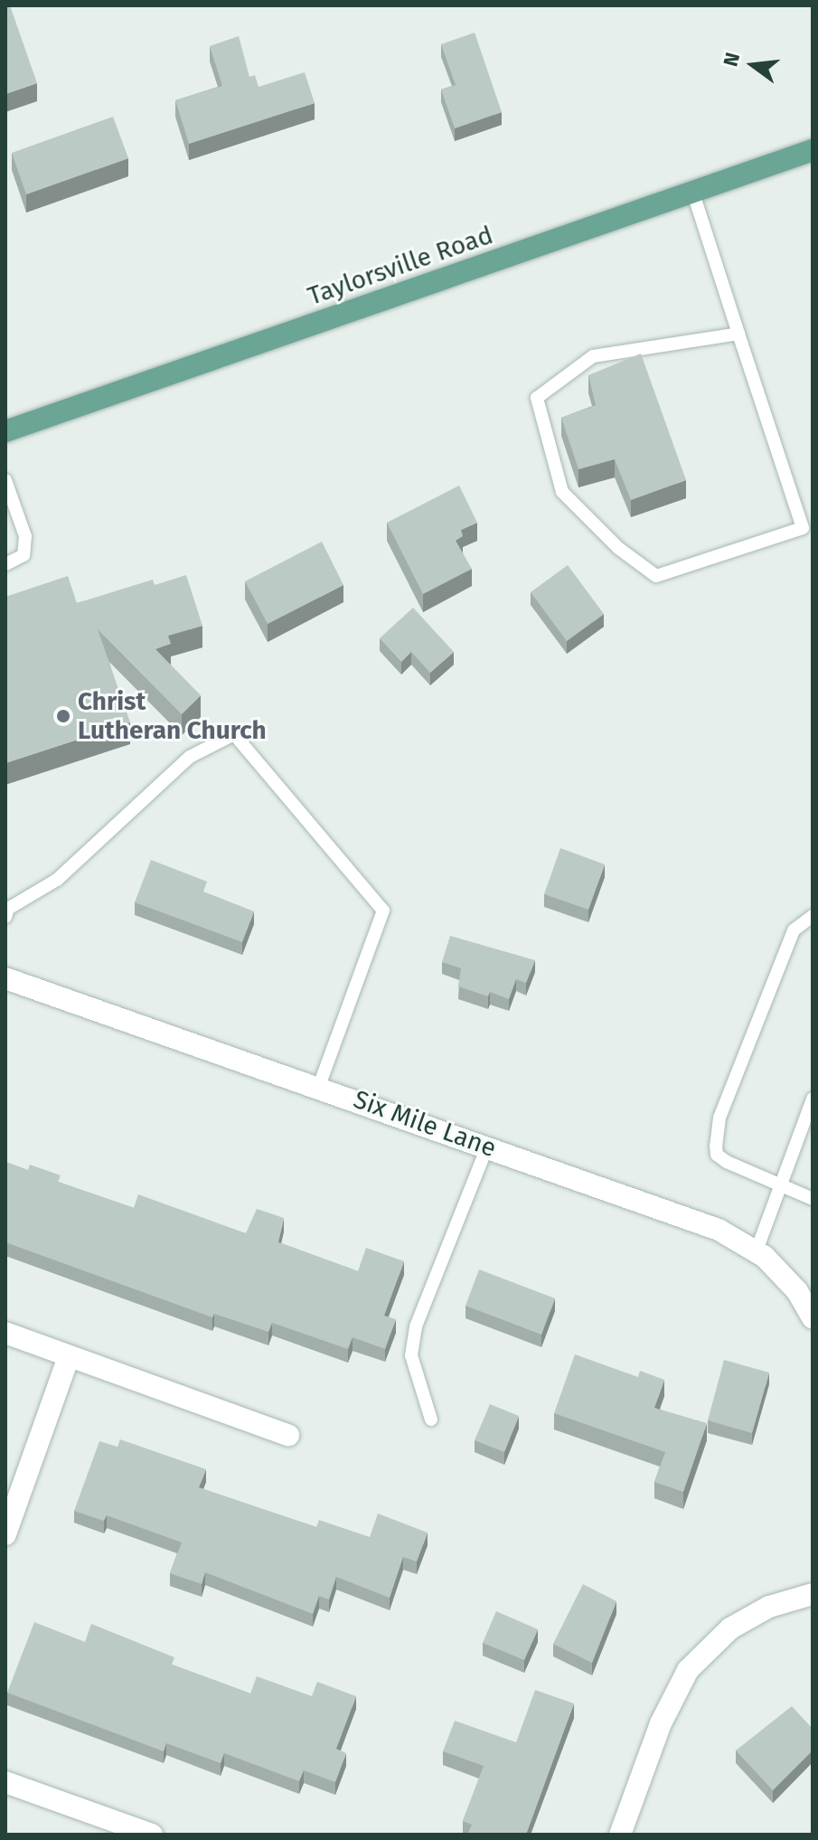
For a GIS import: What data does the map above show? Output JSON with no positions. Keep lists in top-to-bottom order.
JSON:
{
  "streets": {
    "main road": ["Taylorsville Road"],
    "street": ["Six Mile Lane"]
  },
  "places": ["Christ Lutheran Church"],
  "north": "left"
}
